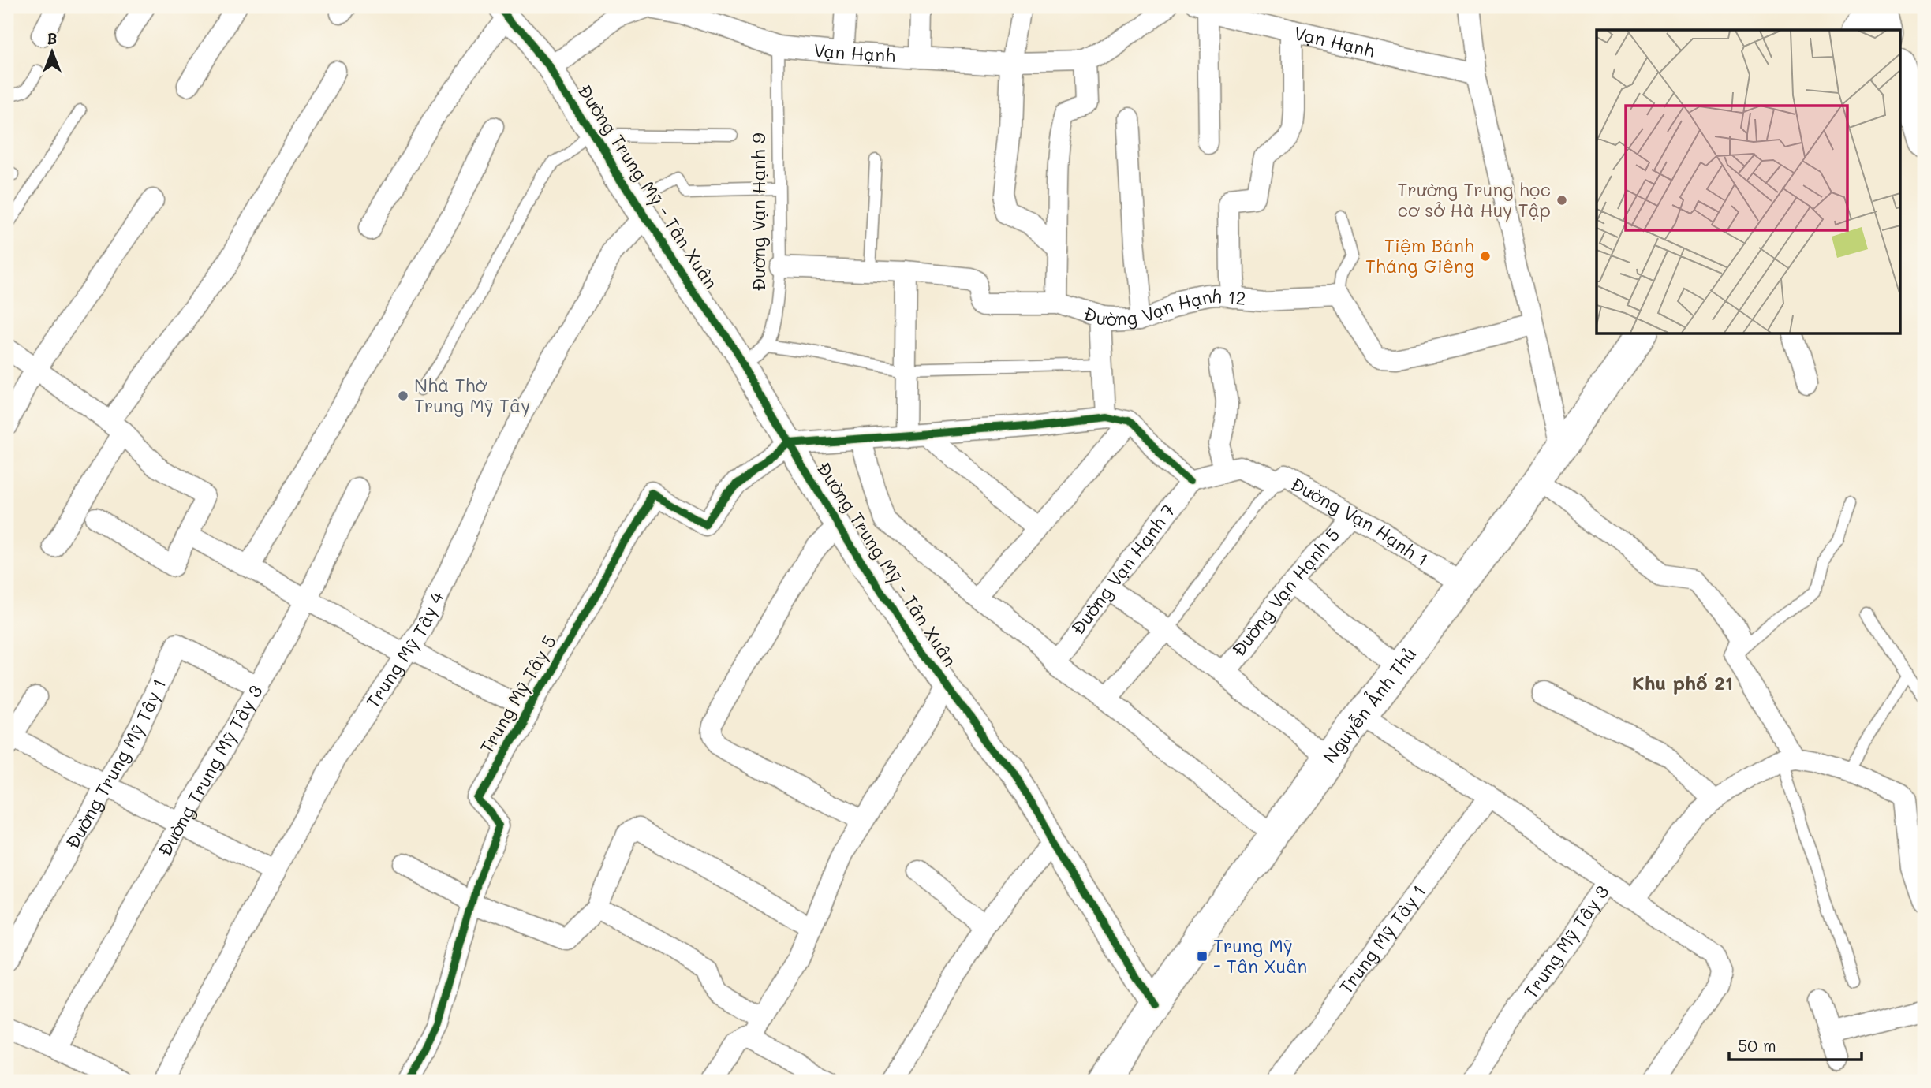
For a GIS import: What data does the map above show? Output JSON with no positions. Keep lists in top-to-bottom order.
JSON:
{
  "streets": {
    "main road": ["Nguyễn Ảnh Thủ"],
    "street": [
      "Vạn Hạnh",
      "Đường Trung Mỹ - Tân Xuân",
      "Đường Vạn Hạnh 12",
      "Đường Vạn Hạnh 1",
      "Đường Vạn Hạnh 7",
      "Đường Vạn Hạnh 5",
      "Trung Mỹ Tây 4",
      "Trung Mỹ Tây 5",
      "Đường Trung Mỹ Tây 1",
      "Đường Trung Mỹ Tây 3",
      "Trung Mỹ Tây 1",
      "Trung Mỹ Tây 3"
    ],
    "lane": ["Đường Vạn Hạnh 9"]
  },
  "crossings": [
    ["Vạn Hạnh", "Đường Trung Mỹ - Tân Xuân"],
    ["Vạn Hạnh", "Đường Vạn Hạnh 9"],
    ["Đường Trung Mỹ - Tân Xuân", "Trung Mỹ Tây 4"],
    ["Đường Trung Mỹ - Tân Xuân", "Trung Mỹ Tây 5"],
    ["Đường Trung Mỹ - Tân Xuân", "Nguyễn Ảnh Thủ"],
    ["Đường Vạn Hạnh 9", "Đường Vạn Hạnh 12"],
    ["Đường Vạn Hạnh 1", "Đường Vạn Hạnh 7"],
    ["Đường Vạn Hạnh 1", "Đường Vạn Hạnh 5"],
    ["Đường Vạn Hạnh 1", "Nguyễn Ảnh Thủ"],
    ["Đường Trung Mỹ Tây 1", "Đường Trung Mỹ Tây 3"]
  ],
  "districts": ["Khu phố 21"],
  "places": {
    "other": ["Trường Trung học cơ sở Hà Huy Tập", "Tiệm Bánh Tháng Giêng", "Nhà Thờ Trung Mỹ Tây"],
    "transit": ["Trung Mỹ - Tân Xuân"]
  },
  "scale_bar": "50 m",
  "north": "top"
}
